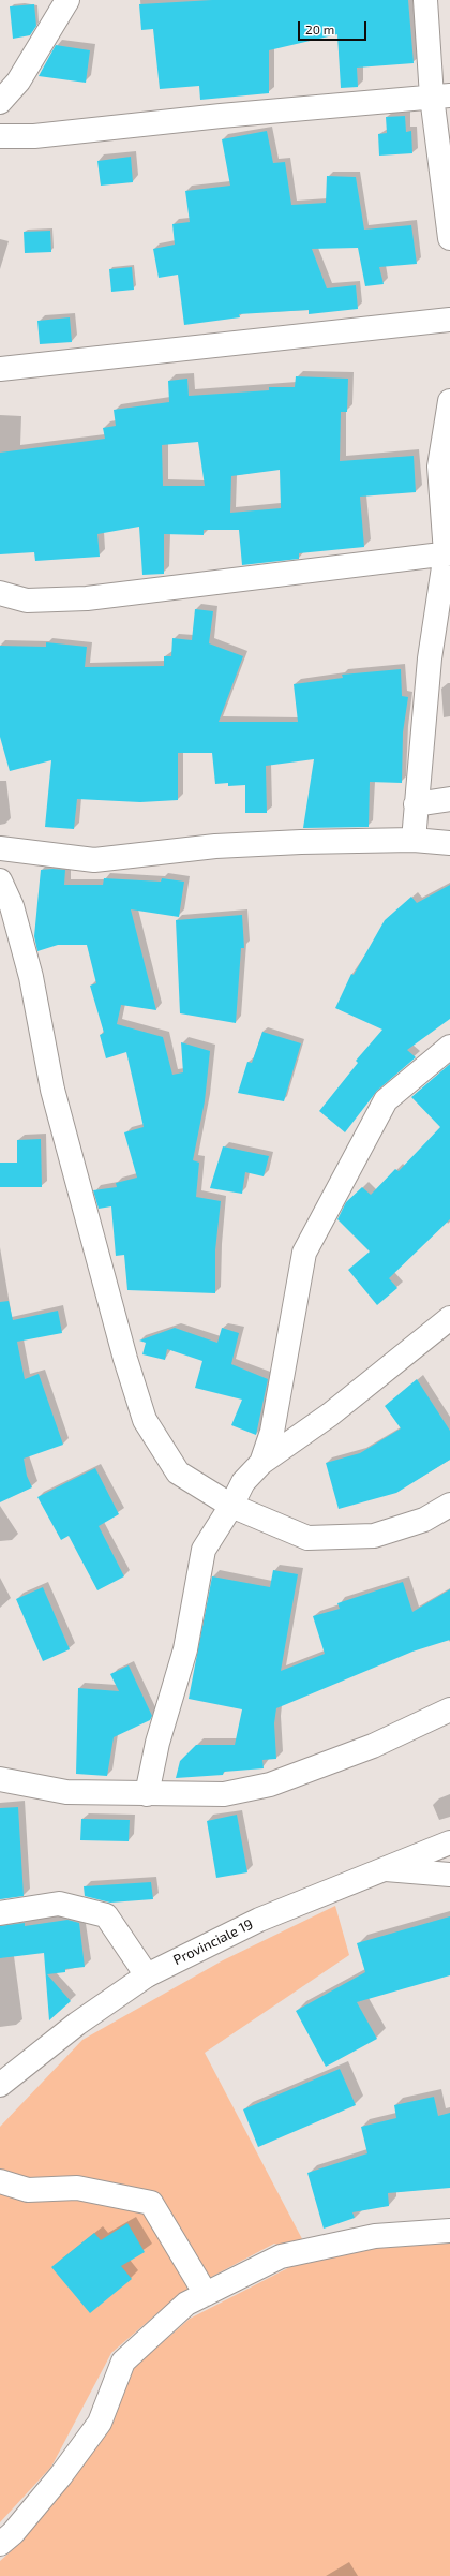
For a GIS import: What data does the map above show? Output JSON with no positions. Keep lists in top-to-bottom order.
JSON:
{
  "streets": {
    "street": ["Provinciale 19"]
  },
  "scale_bar": "20 m"
}
